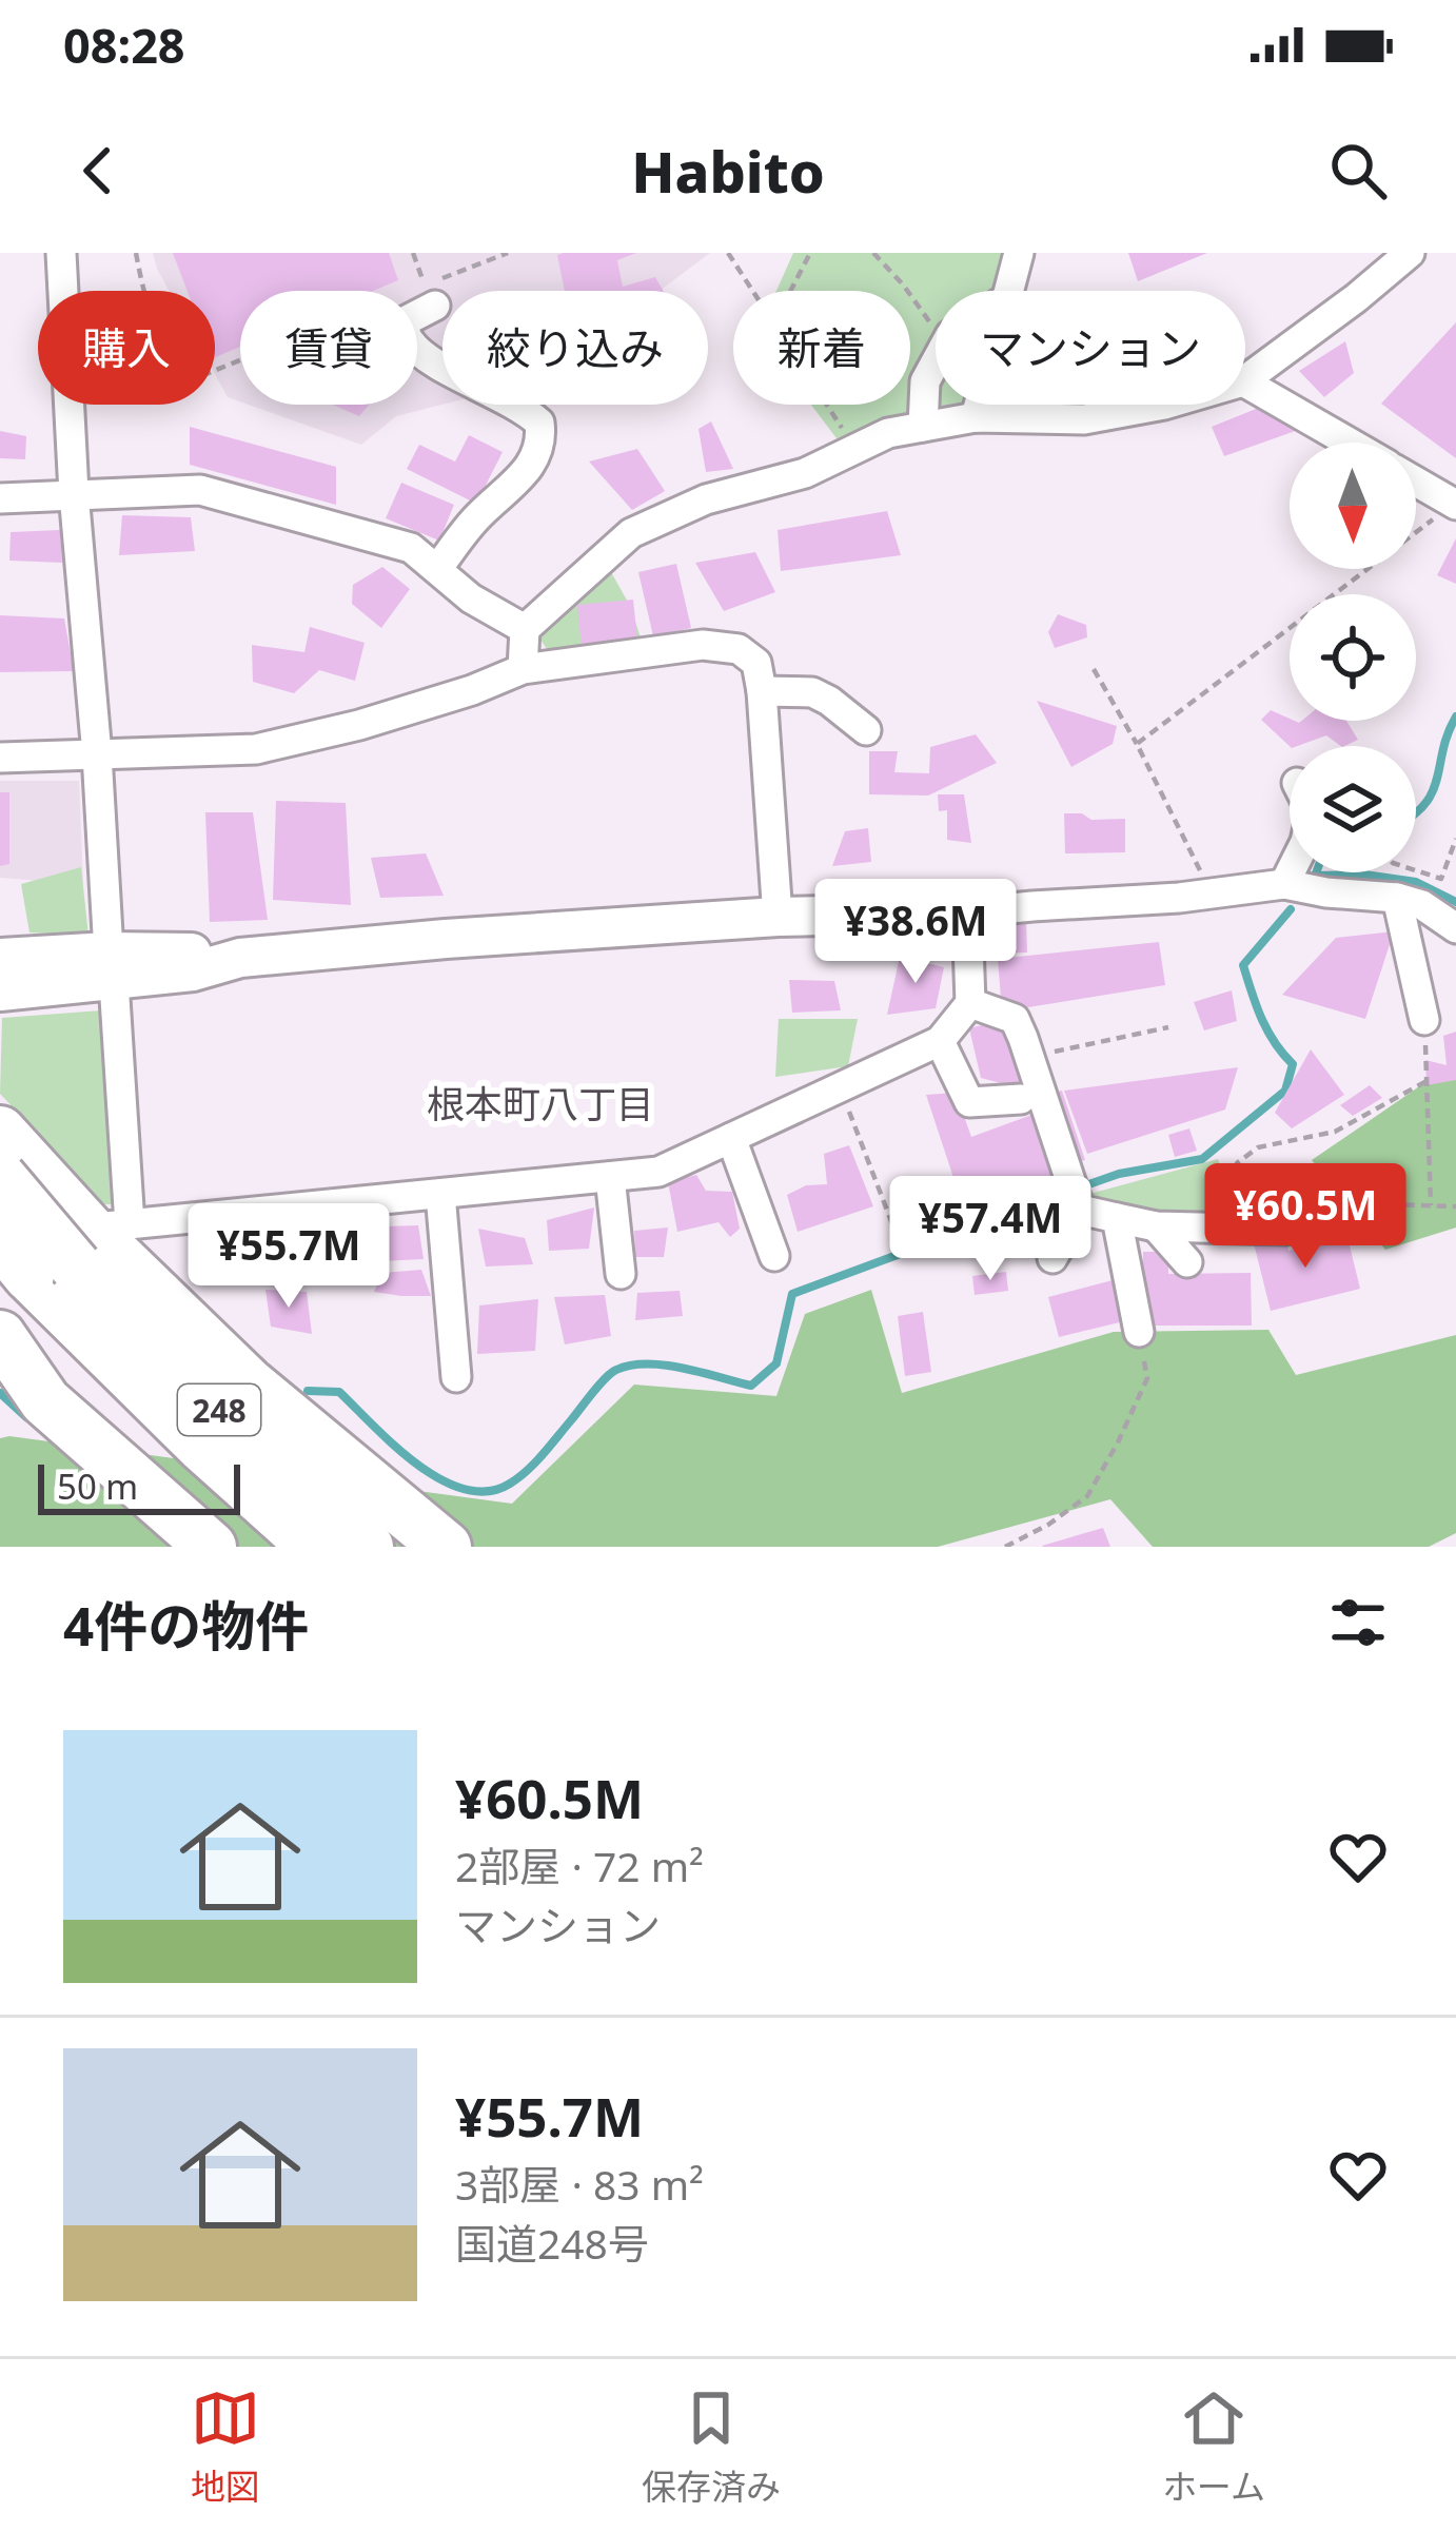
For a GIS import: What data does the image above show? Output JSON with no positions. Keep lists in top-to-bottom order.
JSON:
{
  "streets": {
    "highway": ["248"]
  },
  "districts": ["根本町八丁目"],
  "scale_bar": "50 m",
  "north": "bottom",
  "page": {
    "status": "08:28",
    "header": "Habito",
    "chip": [
      "購入",
      "賃貸",
      "絞り込み",
      "新着",
      "マンション"
    ],
    "price": [
      "¥38.6M",
      "¥60.5M",
      "¥57.4M",
      "¥55.7M"
    ],
    "scale": "50 m",
    "heading": "4件の物件",
    "list": [
      {
        "name": "¥60.5M",
        "note": "2部屋 · 72 m² · マンション"
      },
      {
        "name": "¥55.7M",
        "note": "3部屋 · 83 m² · 国道248号"
      }
    ],
    "tabs": ["地図", "保存済み", "ホーム"]
  }
}
